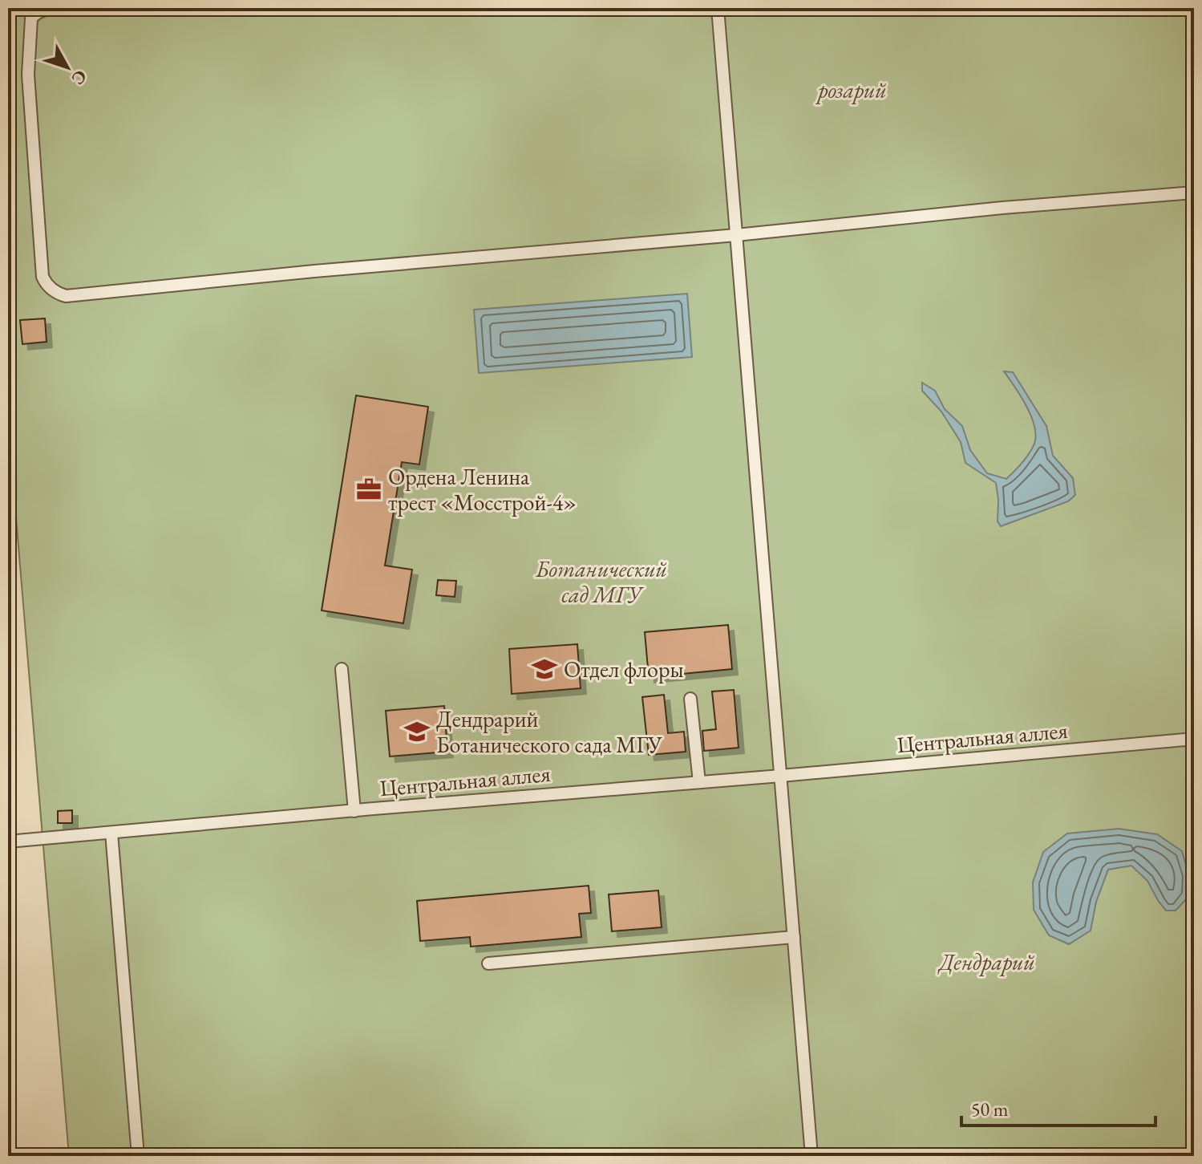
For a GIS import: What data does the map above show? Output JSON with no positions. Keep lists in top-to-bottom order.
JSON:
{
  "streets": {
    "lane": ["Центральная аллея"]
  },
  "parks": ["розарий", "Ботанический сад МГУ", "Дендрарий"],
  "places": {
    "office": ["Ордена Ленина трест «Мосстрой-4»"],
    "school or university": ["Отдел флоры", "Дендрарий Ботанического сада МГУ"]
  },
  "scale_bar": "50 m",
  "north": "bottom right"
}
